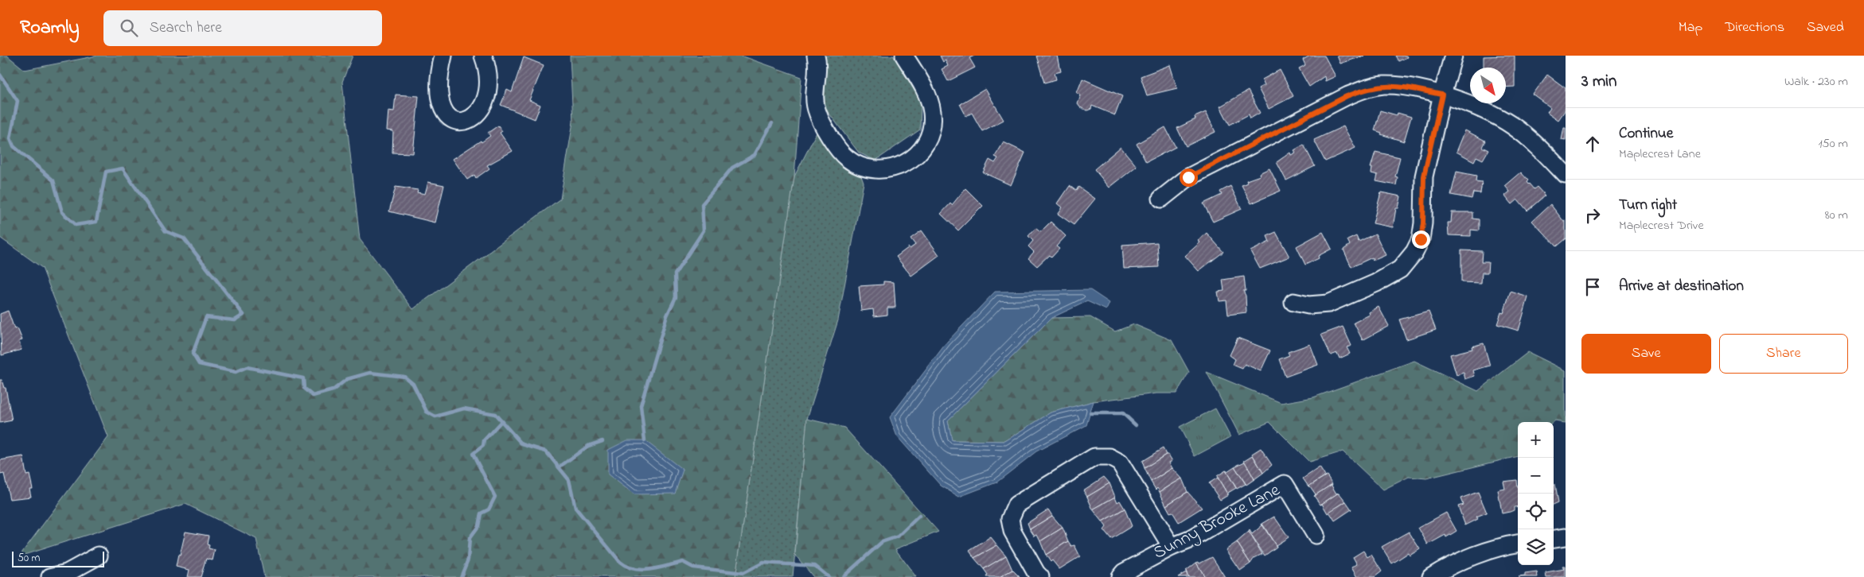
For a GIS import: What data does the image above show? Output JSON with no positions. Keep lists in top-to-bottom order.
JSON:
{
  "streets": {
    "street": ["Sunny Brooke Lane"]
  },
  "scale_bar": "50 m",
  "north": "bottom right",
  "page": {
    "header": "Roamly",
    "search": "Search here",
    "nav": ["Map", "Directions", "Saved"],
    "heading": ["3 min", "Walk · 230 m"],
    "list": [
      ["Continue", "Maplecrest Lane", "150 m"],
      ["Turn right", "Maplecrest Drive", "80 m"],
      "Arrive at destination"
    ],
    "buttons": ["Save", "Share"],
    "map_buttons": ["+", "−"],
    "scale": "50 m"
  }
}
